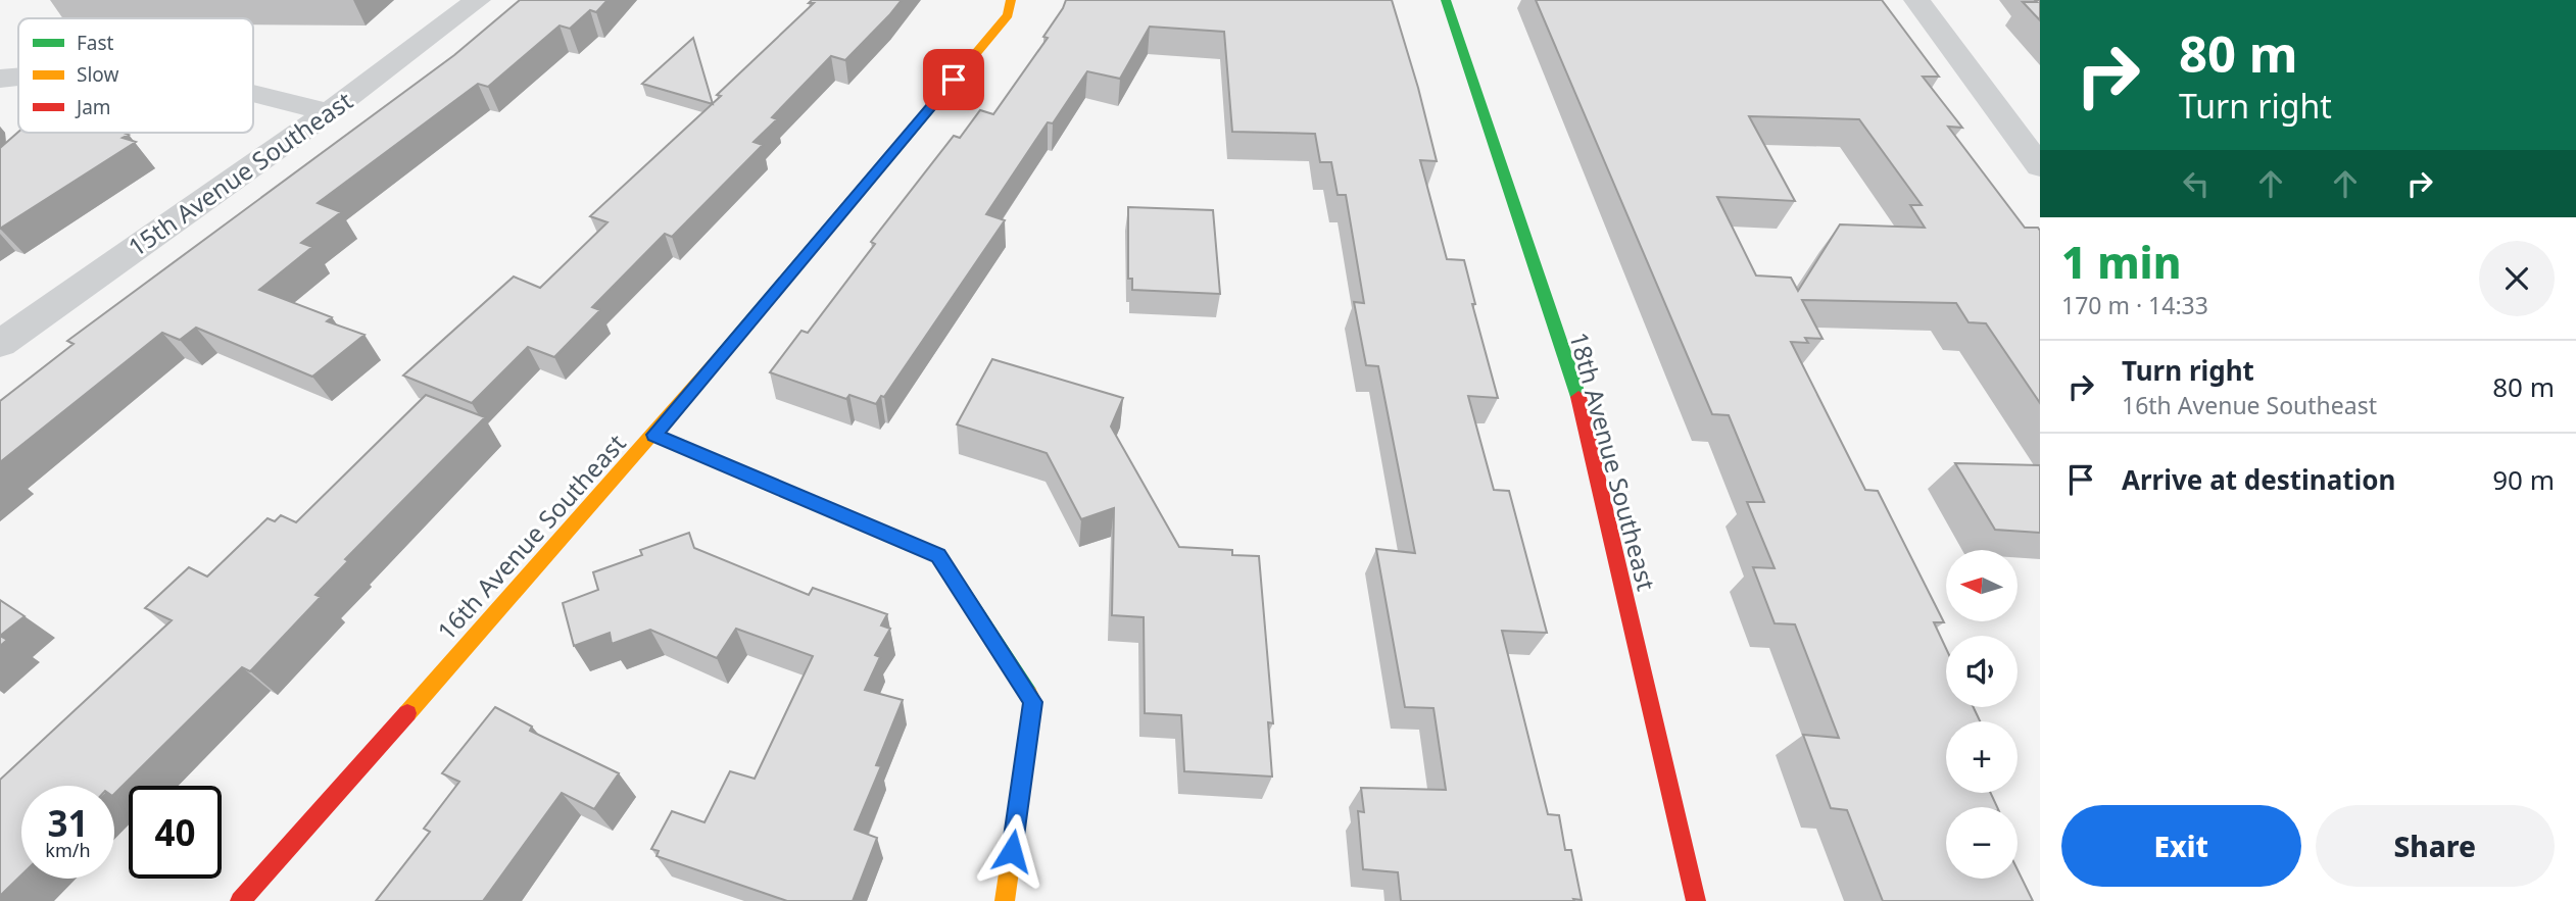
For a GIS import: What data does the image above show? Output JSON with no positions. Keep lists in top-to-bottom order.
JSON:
{
  "streets": {
    "street": ["15th Avenue Southeast", "18th Avenue Southeast", "16th Avenue Southeast"]
  },
  "legend": ["Fast", "Slow", "Jam"],
  "north": "left",
  "page": {
    "turn": ["80 m", "Turn right"],
    "heading": ["1 min", "170 m · 14:33"],
    "list": [
      {
        "name": "Turn right",
        "note": "16th Avenue Southeast",
        "value": "80 m"
      },
      {
        "name": "Arrive at destination",
        "value": "90 m"
      }
    ],
    "map_buttons": ["+", "−"],
    "speed": "31 km/h",
    "limit": "40",
    "buttons": ["Exit", "Share"]
  }
}
